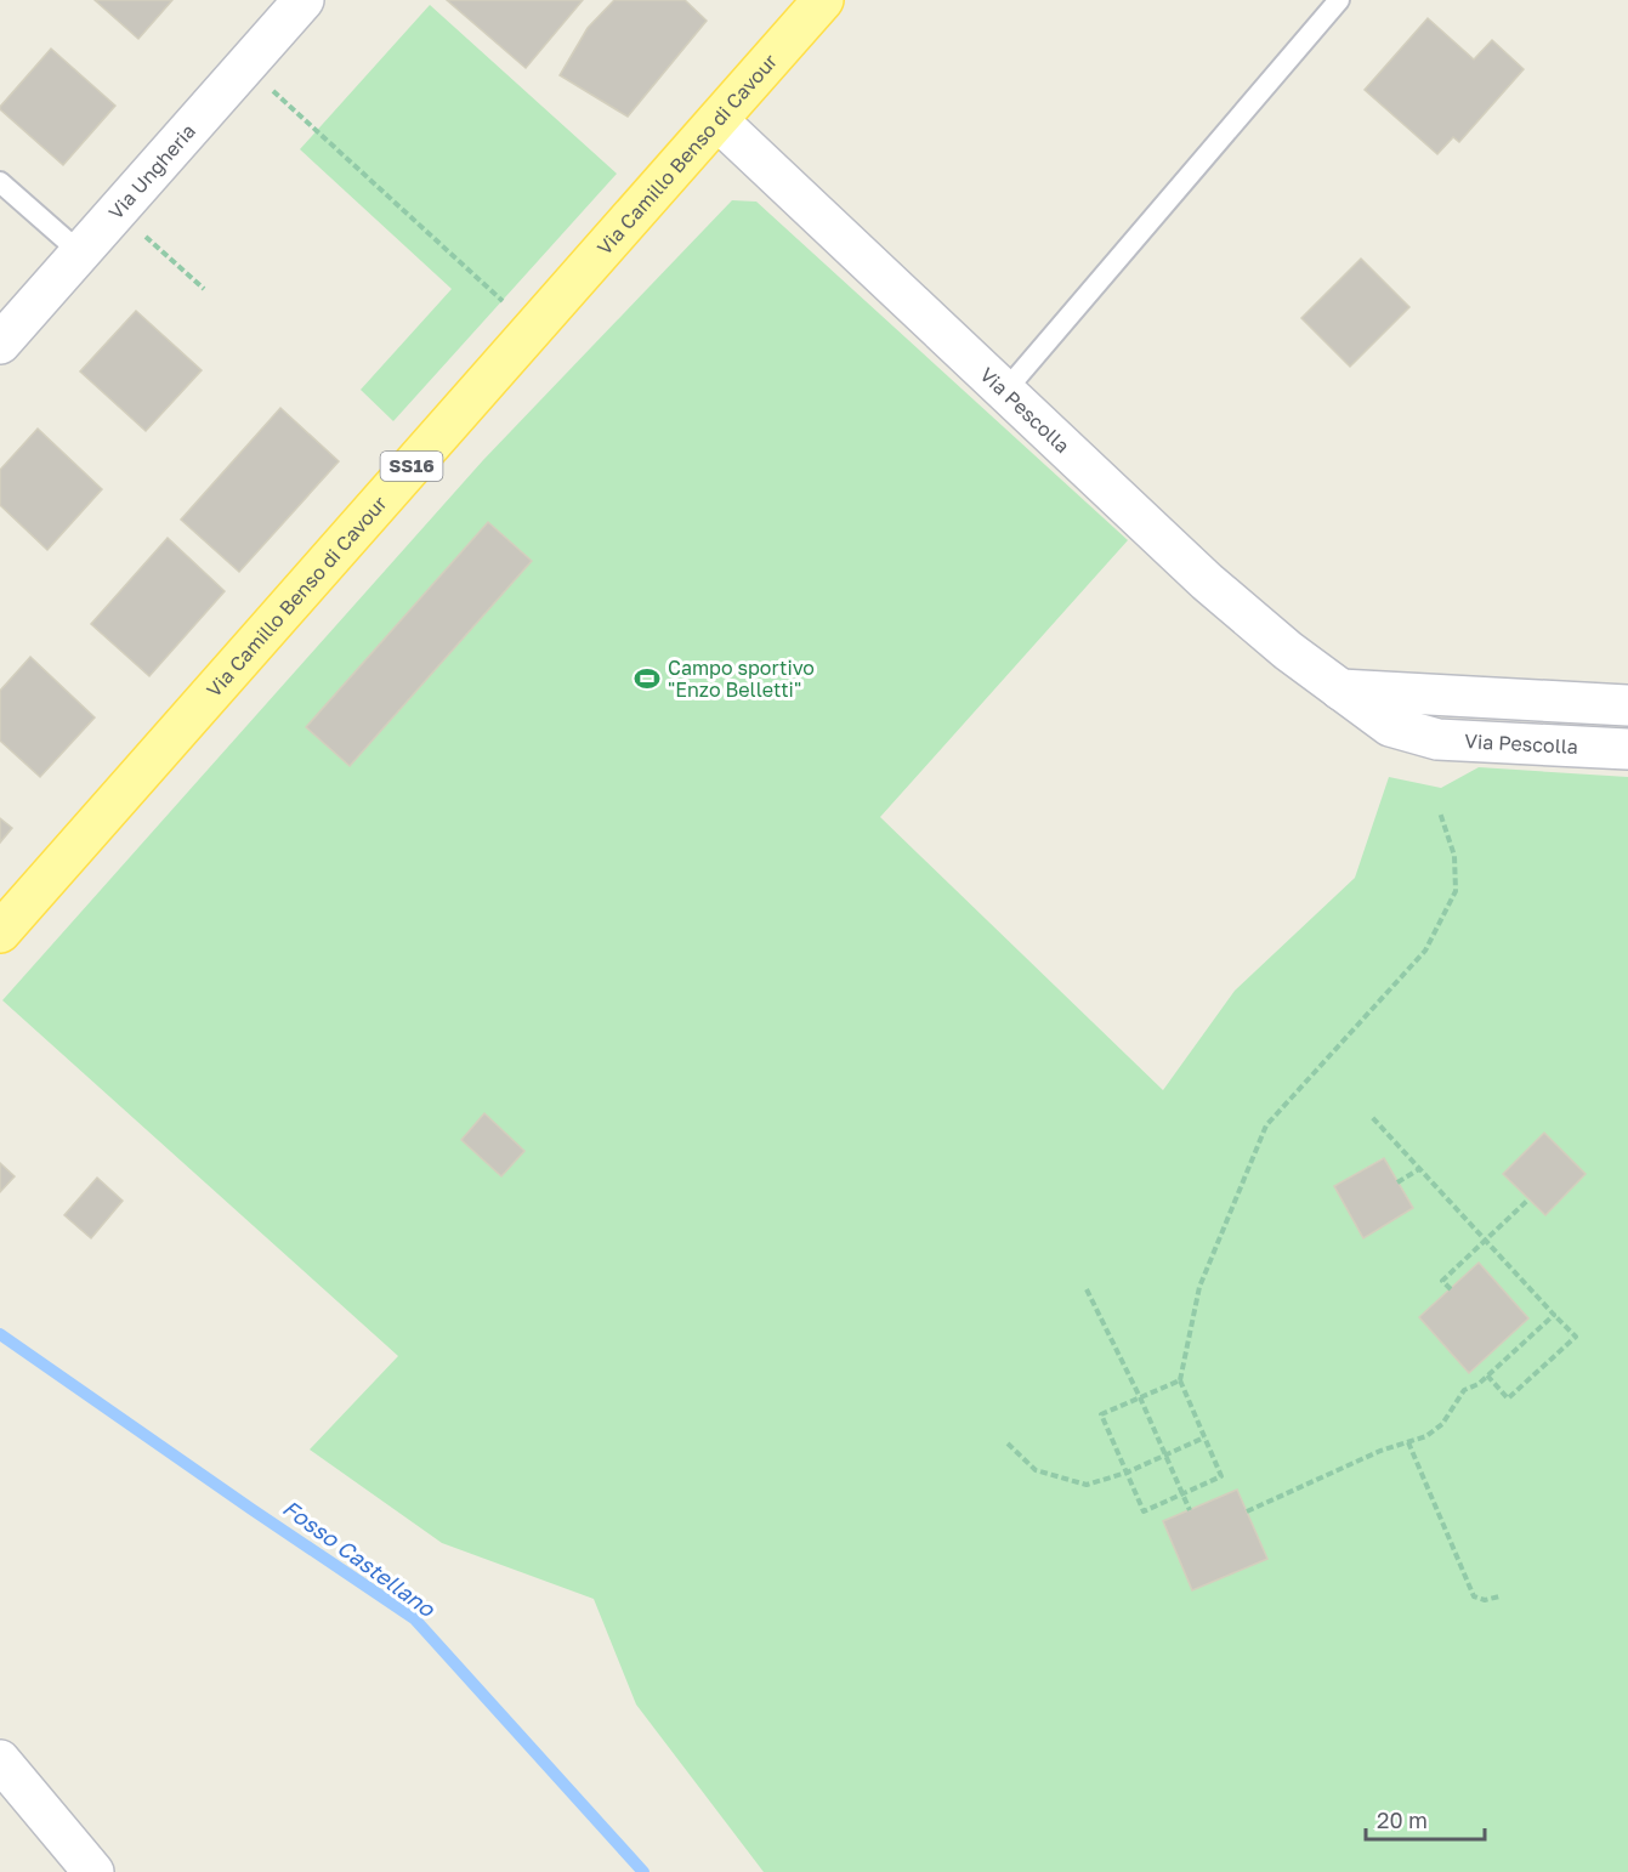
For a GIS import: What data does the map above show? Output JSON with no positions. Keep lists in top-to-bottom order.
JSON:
{
  "streets": {
    "main road": ["Via Camillo Benso di Cavour", "SS16"],
    "street": ["Via Ungheria", "Via Pescolla"]
  },
  "crossings": [
    ["Via Camillo Benso di Cavour", "Via Pescolla"]
  ],
  "water": ["Fosso Castellano"],
  "places": {
    "sports": ["Campo sportivo \"Enzo Belletti\""]
  },
  "scale_bar": "20 m"
}
